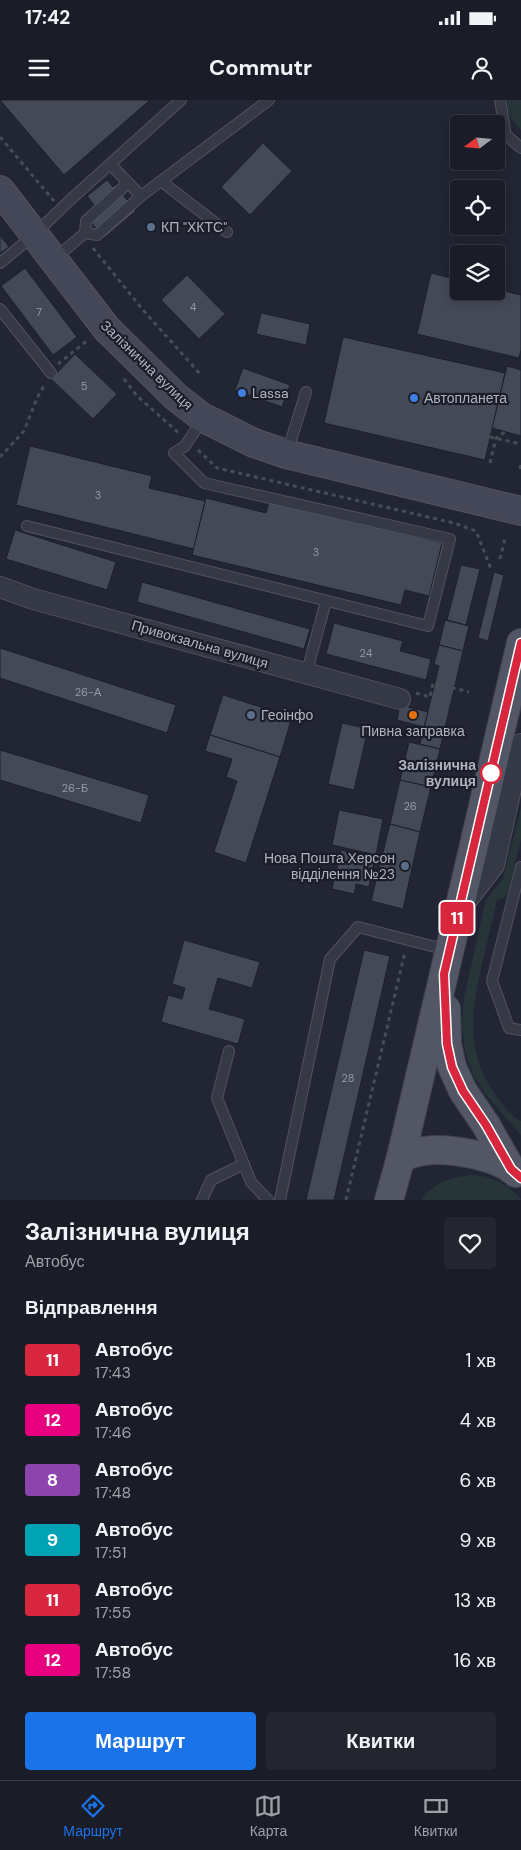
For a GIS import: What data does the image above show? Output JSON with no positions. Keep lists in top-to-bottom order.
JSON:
{
  "streets": {
    "street": ["Залізнична вулиця", "Привокзальна вулиця"]
  },
  "places": [
    "КП \"ХКТС\"",
    "Lassa",
    "Автопланета",
    "Геоінфо",
    "Пивна заправка",
    "Залізнична вулиця",
    "Нова Пошта Херсон відділення №23"
  ],
  "lines": ["bus line 11"],
  "house_numbers": [
    "4",
    "7",
    "5",
    "3",
    "3",
    "24",
    "26-А",
    "26-Б",
    "26",
    "28"
  ],
  "north": "left",
  "page": {
    "status": "17:42",
    "header": "Commutr",
    "on_map": "11",
    "heading": [
      ["Залізнична вулиця", "Автобус"],
      "Відправлення"
    ],
    "list": [
      {
        "mark": "11",
        "name": "Автобус",
        "note": "17:43",
        "value": "1 хв"
      },
      {
        "mark": "12",
        "name": "Автобус",
        "note": "17:46",
        "value": "4 хв"
      },
      {
        "mark": "8",
        "name": "Автобус",
        "note": "17:48",
        "value": "6 хв"
      },
      {
        "mark": "9",
        "name": "Автобус",
        "note": "17:51",
        "value": "9 хв"
      },
      {
        "mark": "11",
        "name": "Автобус",
        "note": "17:55",
        "value": "13 хв"
      },
      {
        "mark": "12",
        "name": "Автобус",
        "note": "17:58",
        "value": "16 хв"
      }
    ],
    "buttons": ["Маршрут", "Квитки"],
    "tabs": ["Маршрут", "Карта", "Квитки"]
  }
}
